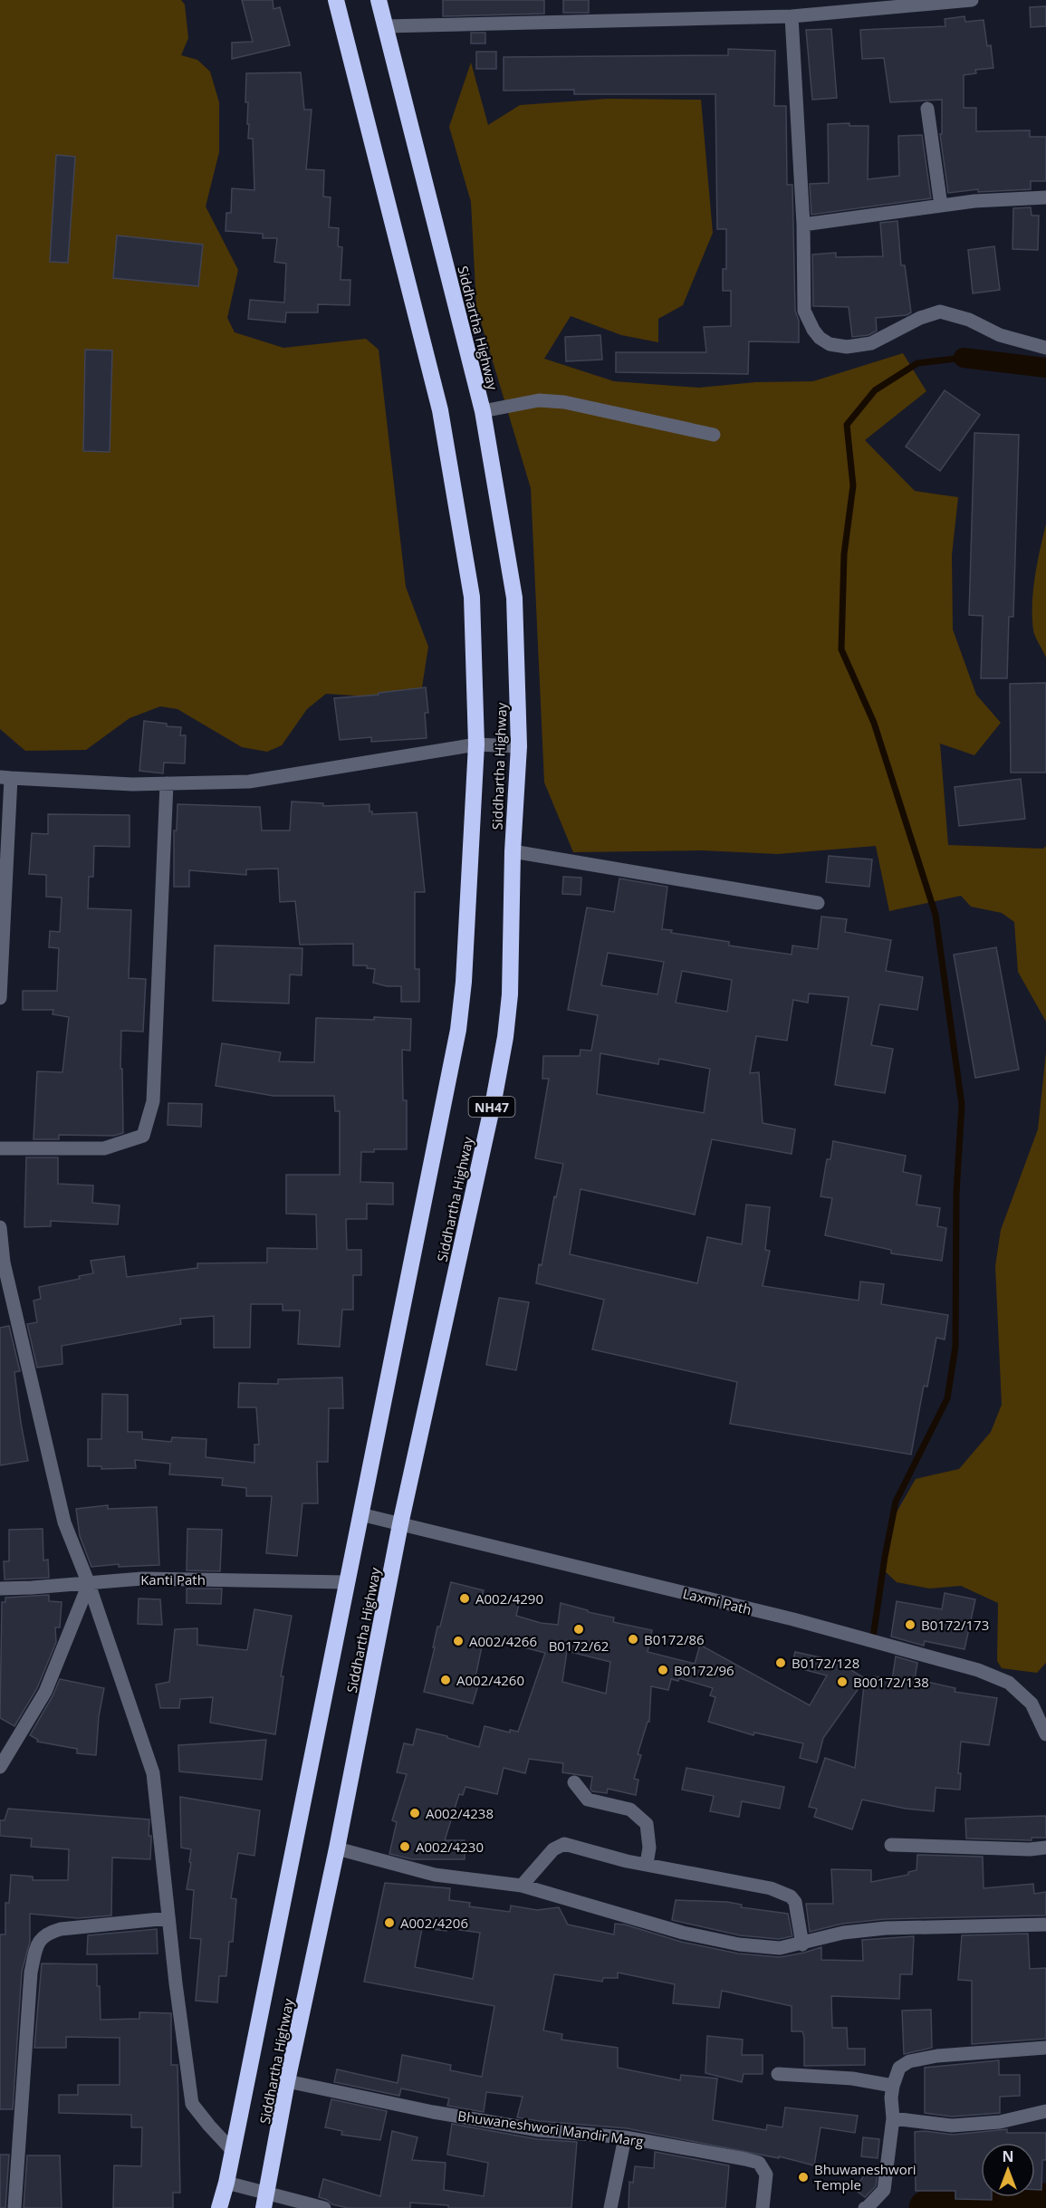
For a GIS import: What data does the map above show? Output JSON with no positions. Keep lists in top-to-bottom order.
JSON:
{
  "streets": {
    "highway": ["Siddhartha Highway", "NH47"],
    "street": ["Kanti Path", "Laxmi Path", "Bhuwaneshwori Mandir Marg"]
  },
  "crossings": [
    ["Siddhartha Highway", "Kanti Path"],
    ["Siddhartha Highway", "Laxmi Path"],
    ["Siddhartha Highway", "Bhuwaneshwori Mandir Marg"]
  ],
  "places": [
    "A002/4290",
    "B0172/173",
    "B0172/62",
    "B0172/86",
    "A002/4266",
    "B0172/128",
    "B0172/96",
    "A002/4260",
    "B00172/138",
    "A002/4238",
    "A002/4230",
    "A002/4206",
    "Bhuwaneshwori Temple"
  ],
  "north": "top"
}
